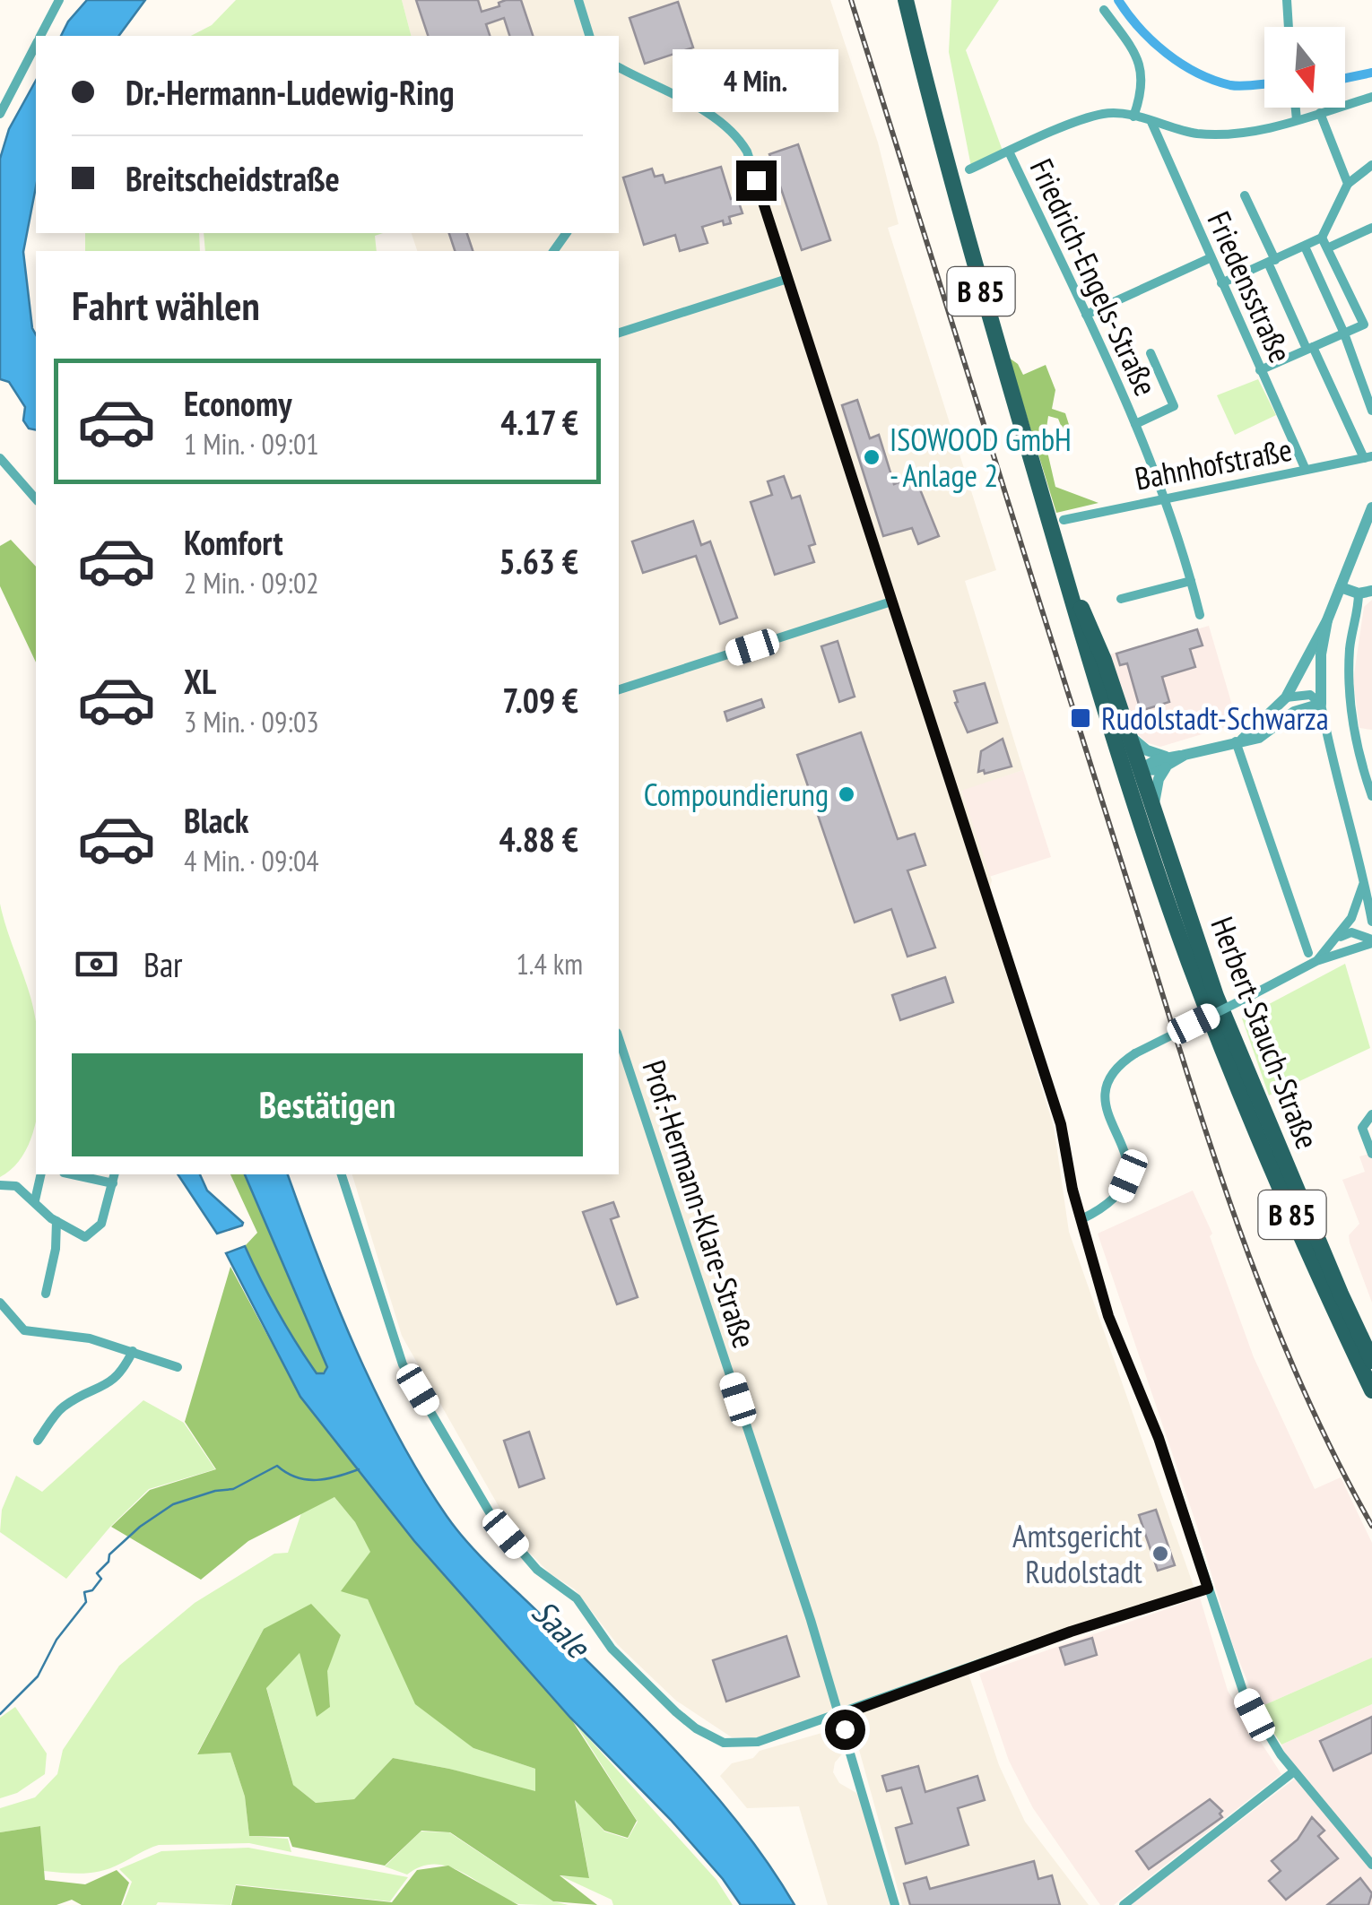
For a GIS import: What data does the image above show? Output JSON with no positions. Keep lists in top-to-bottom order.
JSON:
{
  "streets": {
    "main road": ["B 85", "Herbert-Stauch-Straße"],
    "street": [
      "Friedrich-Engels-Straße",
      "Friedensstraße",
      "Bahnhofstraße",
      "Prof.-Hermann-Klare-Straße"
    ]
  },
  "crossings": [
    ["Friedrich-Engels-Straße", "Bahnhofstraße"],
    ["Friedensstraße", "Bahnhofstraße"],
    ["B 85", "Herbert-Stauch-Straße"]
  ],
  "water": ["Saale"],
  "places": {
    "other": ["ISOWOOD GmbH - Anlage 2", "Compoundierung", "Amtsgericht Rudolstadt"],
    "transit": ["Rudolstadt-Schwarza"]
  },
  "north": "bottom",
  "page": {
    "banner": ["Dr.-Hermann-Ludewig-Ring", "Breitscheidstraße"],
    "bubble": "4 Min.",
    "heading": "Fahrt wählen",
    "list": [
      {
        "name": "Economy",
        "note": "1 Min. · 09:01",
        "value": "4.17 €"
      },
      {
        "name": "Komfort",
        "note": "2 Min. · 09:02",
        "value": "5.63 €"
      },
      {
        "name": "XL",
        "note": "3 Min. · 09:03",
        "value": "7.09 €"
      },
      {
        "name": "Black",
        "note": "4 Min. · 09:04",
        "value": "4.88 €"
      }
    ],
    "pay": ["Bar", "1.4 km"],
    "buttons": "Bestätigen"
  }
}
